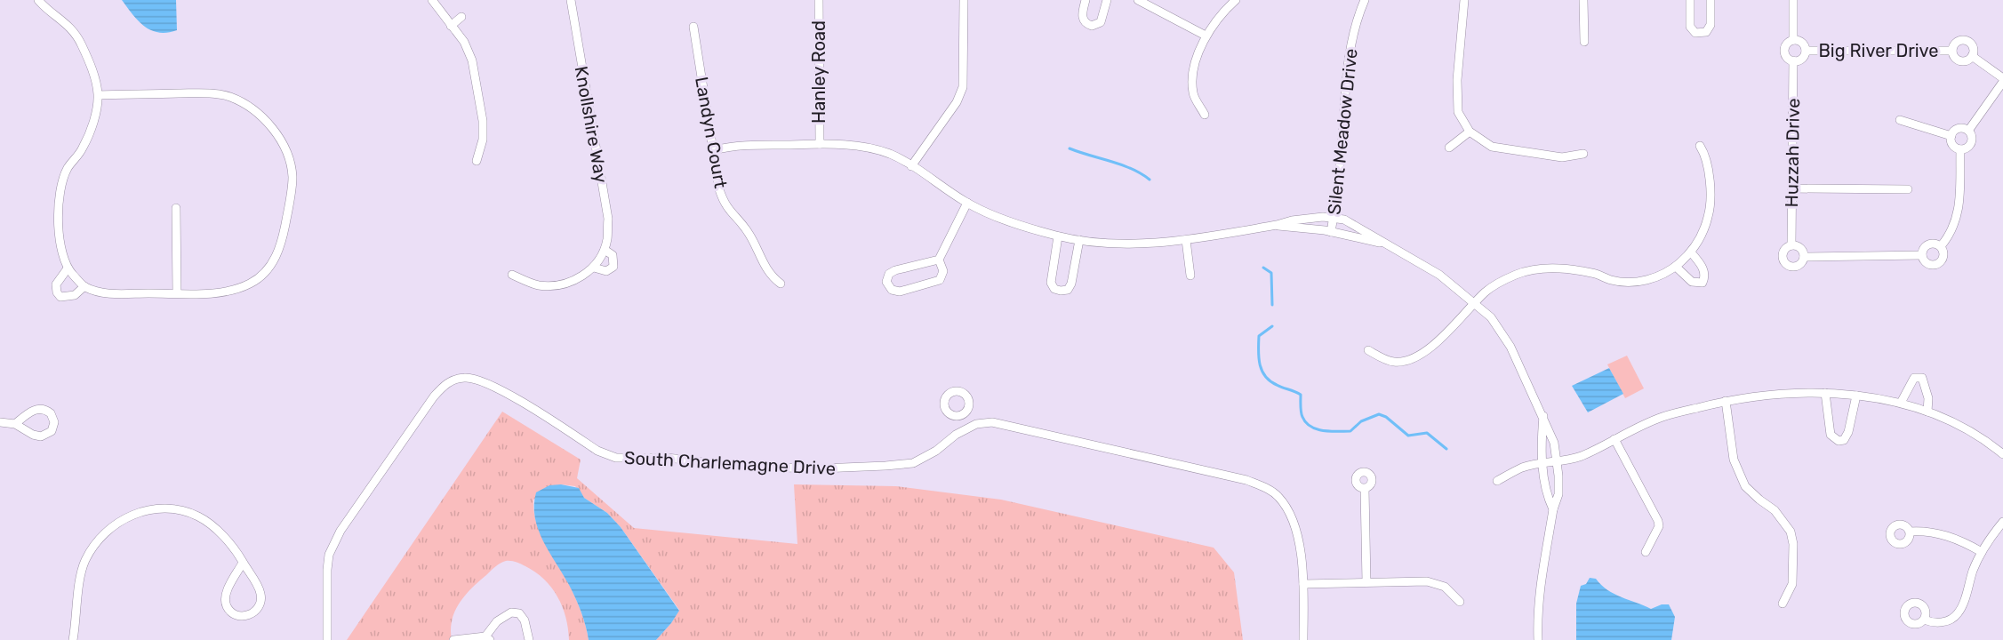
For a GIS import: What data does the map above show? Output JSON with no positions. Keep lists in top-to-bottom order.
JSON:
{
  "streets": {
    "street": [
      "Big River Drive",
      "Hanley Road",
      "Knollshire Way",
      "Silent Meadow Drive",
      "Landyn Court",
      "Huzzah Drive",
      "South Charlemagne Drive"
    ]
  },
  "crossings": [
    ["Big River Drive", "Huzzah Drive"]
  ]
}
